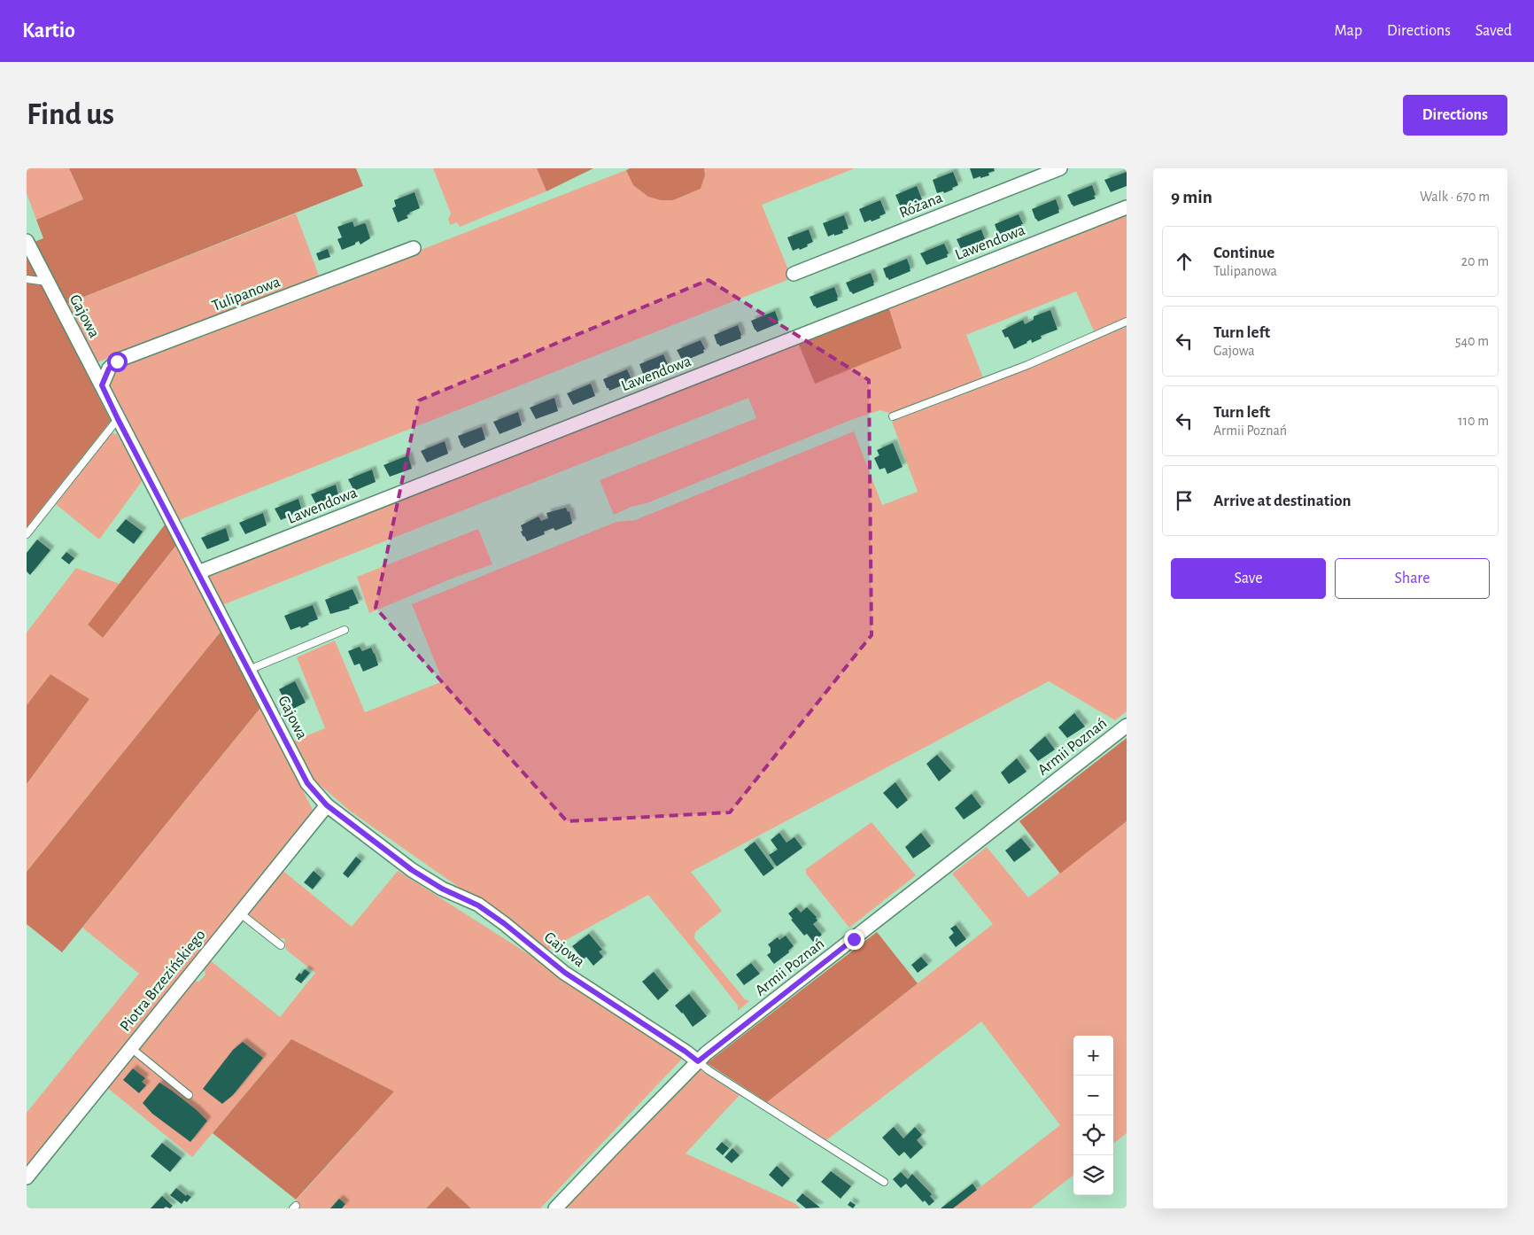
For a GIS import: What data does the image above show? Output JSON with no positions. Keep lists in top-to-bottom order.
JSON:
{
  "streets": {
    "street": [
      "Różana",
      "Lawendowa",
      "Tulipanowa",
      "Gajowa",
      "Armii Poznań",
      "Piotra Brzezińskiego"
    ]
  },
  "crossings": [
    ["Lawendowa", "Gajowa"],
    ["Tulipanowa", "Gajowa"],
    ["Gajowa", "Armii Poznań"],
    ["Gajowa", "Piotra Brzezińskiego"]
  ],
  "page": {
    "header": "Kartio",
    "nav": ["Map", "Directions", "Saved"],
    "buttons": [
      "Directions",
      ["Save", "Share"]
    ],
    "title": "Find us",
    "heading": ["9 min", "Walk · 670 m"],
    "list": [
      ["Continue", "Tulipanowa", "20 m"],
      ["Turn left", "Gajowa", "540 m"],
      ["Turn left", "Armii Poznań", "110 m"],
      "Arrive at destination"
    ],
    "map_buttons": ["+", "−"]
  }
}
